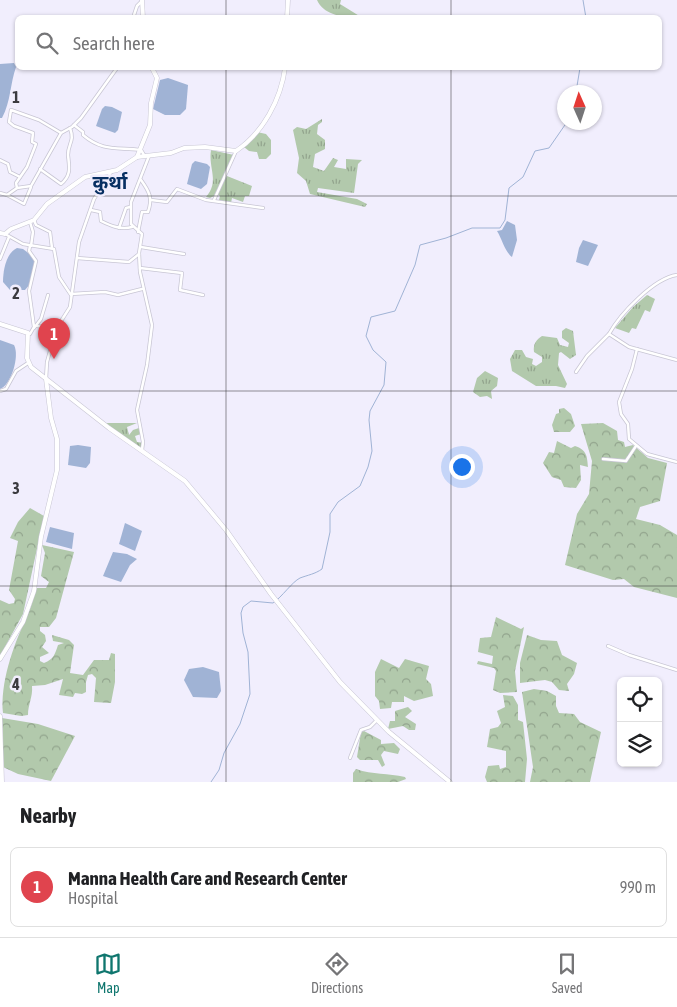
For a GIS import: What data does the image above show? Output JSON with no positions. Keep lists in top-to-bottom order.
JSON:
{
  "districts": ["कुर्था"],
  "north": "top",
  "page": {
    "search": "Search here",
    "pins": "1",
    "heading": "Nearby",
    "list": [
      {
        "mark": "1",
        "name": "Manna Health Care and Research Center",
        "note": "Hospital",
        "value": "990 m"
      }
    ],
    "nav": ["Map", "Directions", "Saved"]
  },
  "grid": {
    "rows": [
      "1",
      "2",
      "3",
      "4"
    ]
  }
}
